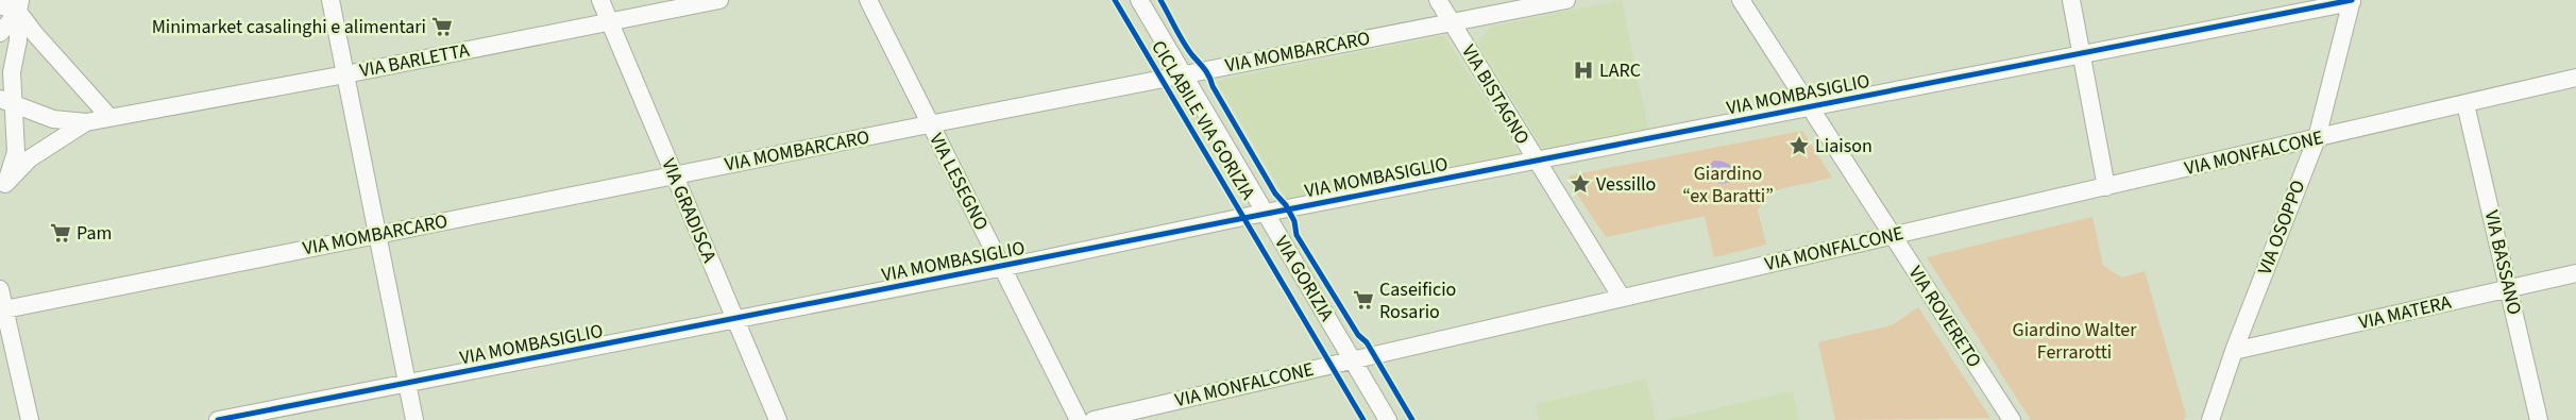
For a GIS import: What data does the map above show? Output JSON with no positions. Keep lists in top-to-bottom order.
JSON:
{
  "streets": {
    "street": [
      "VIA MOMBARCARO",
      "VIA BARLETTA",
      "VIA BISTAGNO",
      "VIA MOMBASIGLIO",
      "VIA MONFALCONE",
      "VIA LESEGNO",
      "VIA GRADISCA",
      "VIA OSOPPO",
      "VIA BASSANO",
      "VIA GORIZIA",
      "VIA MATERA",
      "VIA ROVERETO"
    ],
    "cycle path": ["CICLABILE VIA GORIZIA"]
  },
  "crossings": [
    ["VIA MOMBARCARO", "VIA BISTAGNO"],
    ["VIA MOMBARCARO", "VIA LESEGNO"],
    ["VIA MOMBARCARO", "VIA GRADISCA"],
    ["VIA MOMBARCARO", "VIA GORIZIA"],
    ["VIA BARLETTA", "VIA GRADISCA"],
    ["VIA BISTAGNO", "VIA MOMBASIGLIO"],
    ["VIA BISTAGNO", "VIA MONFALCONE"],
    ["VIA MOMBASIGLIO", "VIA LESEGNO"],
    ["VIA MOMBASIGLIO", "VIA GRADISCA"],
    ["VIA MOMBASIGLIO", "VIA OSOPPO"],
    ["VIA MOMBASIGLIO", "VIA GORIZIA"],
    ["VIA MOMBASIGLIO", "VIA ROVERETO"],
    ["VIA MONFALCONE", "VIA OSOPPO"],
    ["VIA MONFALCONE", "VIA BASSANO"],
    ["VIA MONFALCONE", "VIA GORIZIA"],
    ["VIA MONFALCONE", "VIA ROVERETO"],
    ["VIA OSOPPO", "VIA MATERA"],
    ["VIA BASSANO", "VIA MATERA"]
  ],
  "parks": ["Giardino “ex Baratti”", "Giardino Walter Ferrarotti"],
  "places": {
    "supermarket": ["Minimarket casalinghi e alimentari", "Pam", "Caseificio Rosario"],
    "hospital": ["LARC"],
    "place": ["Liaison", "Vessillo"]
  }
}
